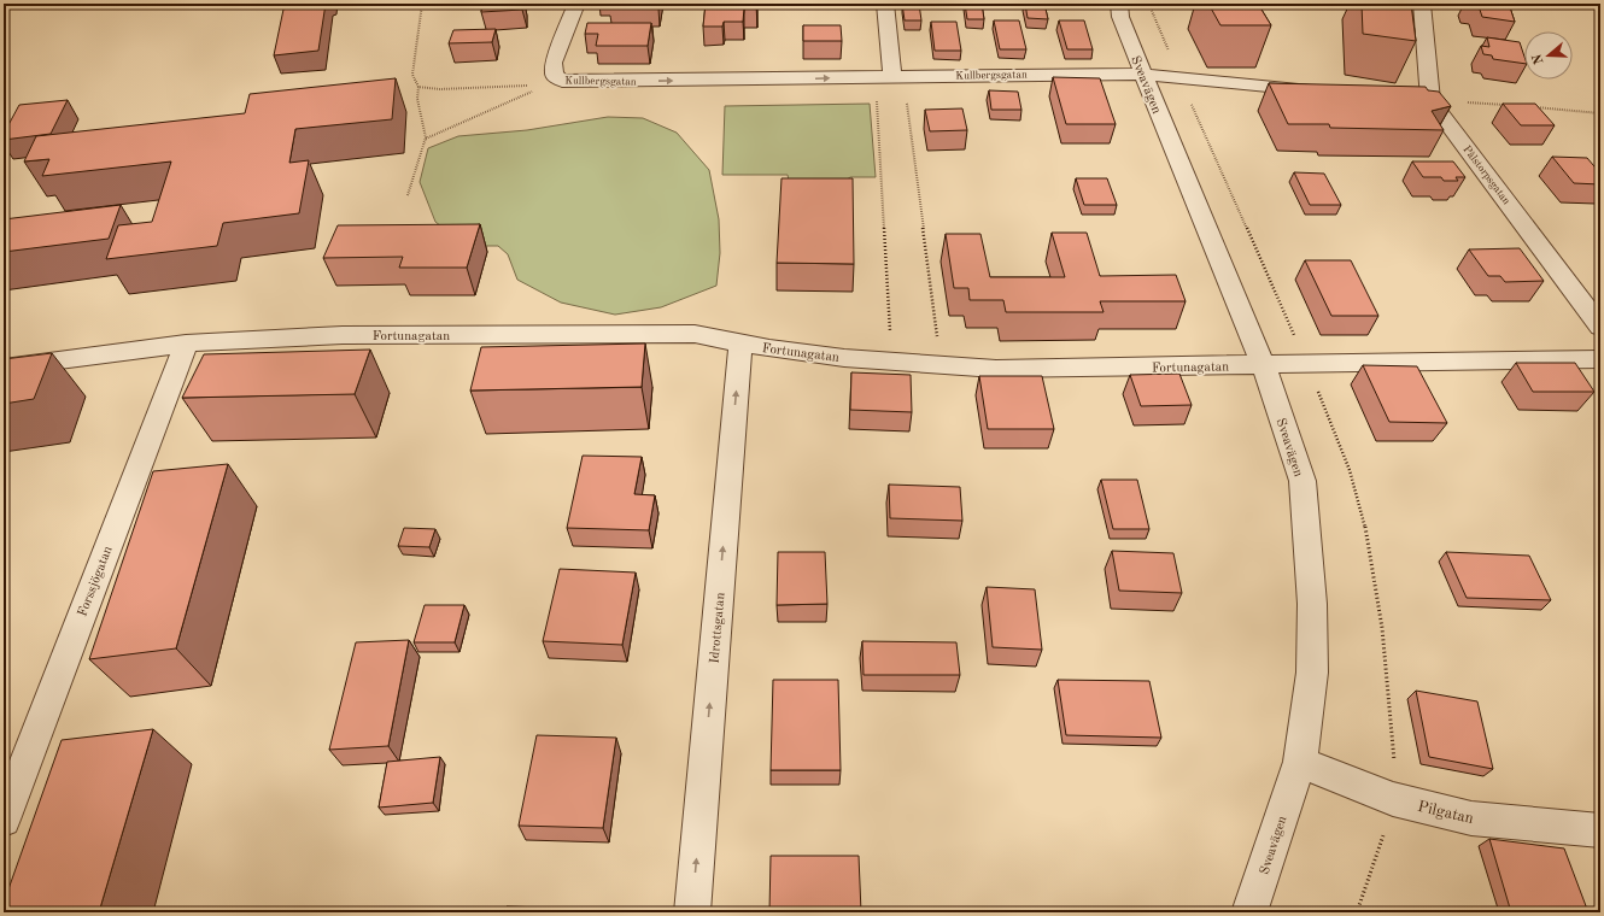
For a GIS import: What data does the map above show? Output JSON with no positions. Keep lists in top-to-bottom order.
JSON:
{
  "streets": {
    "street": [
      "Kullbergsgatan",
      "Sveavägen",
      "Pålstorpsgatan",
      "Fortunagatan",
      "Forssjögatan",
      "Idrottsgatan",
      "Pilgatan"
    ]
  },
  "crossings": [
    ["Kullbergsgatan", "Sveavägen"],
    ["Sveavägen", "Fortunagatan"],
    ["Sveavägen", "Pilgatan"],
    ["Fortunagatan", "Forssjögatan"],
    ["Fortunagatan", "Idrottsgatan"]
  ],
  "one_way": ["Idrottsgatan"],
  "north": "left"
}
